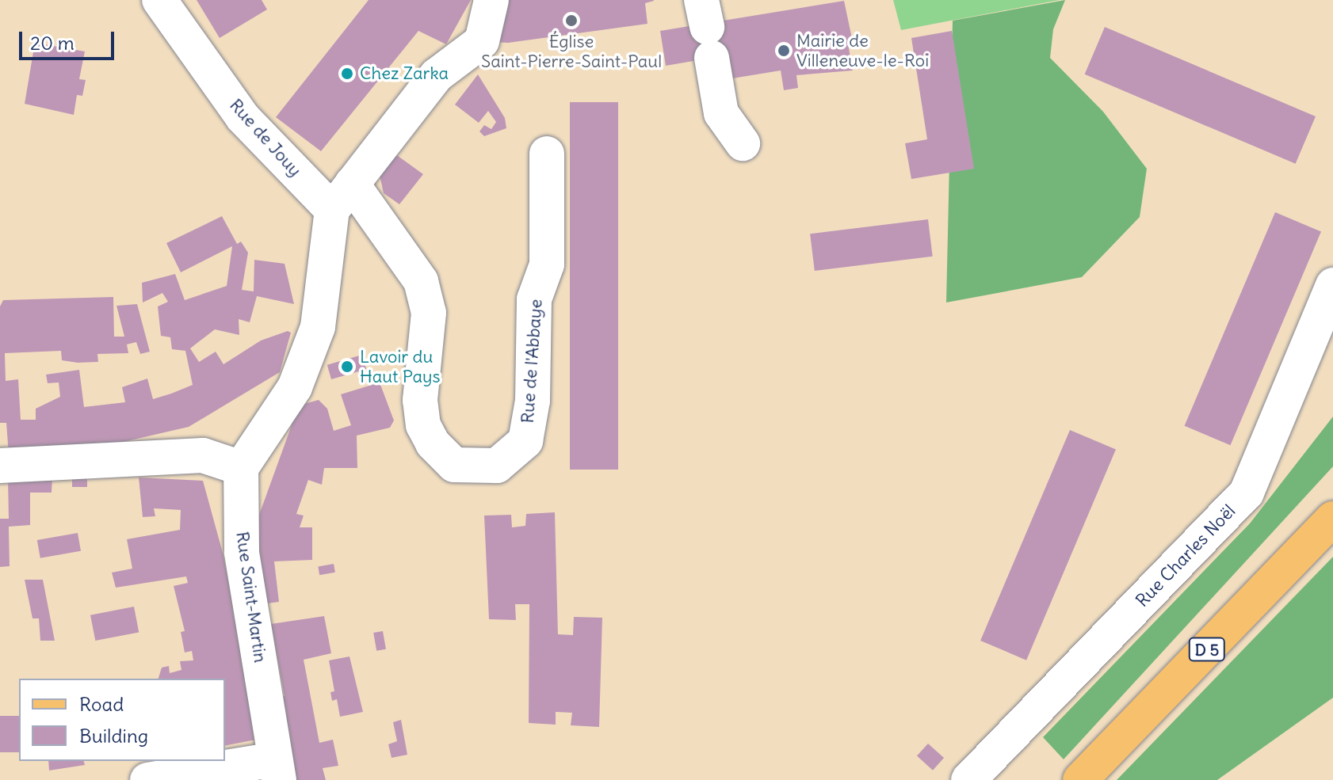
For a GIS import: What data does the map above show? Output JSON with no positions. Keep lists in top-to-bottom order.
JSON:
{
  "streets": {
    "main road": ["D 5"],
    "street": [
      "Rue de Jouy",
      "Rue de l'Abbaye",
      "Rue Charles Noël",
      "Rue Saint-Martin"
    ]
  },
  "crossings": [
    ["Rue de Jouy", "Rue de l'Abbaye"]
  ],
  "places": [
    "Église Saint-Pierre-Saint-Paul",
    "Mairie de Villeneuve-le-Roi",
    "Chez Zarka",
    "Lavoir du Haut Pays"
  ],
  "legend": ["Road", "Building"],
  "scale_bar": "20 m"
}
